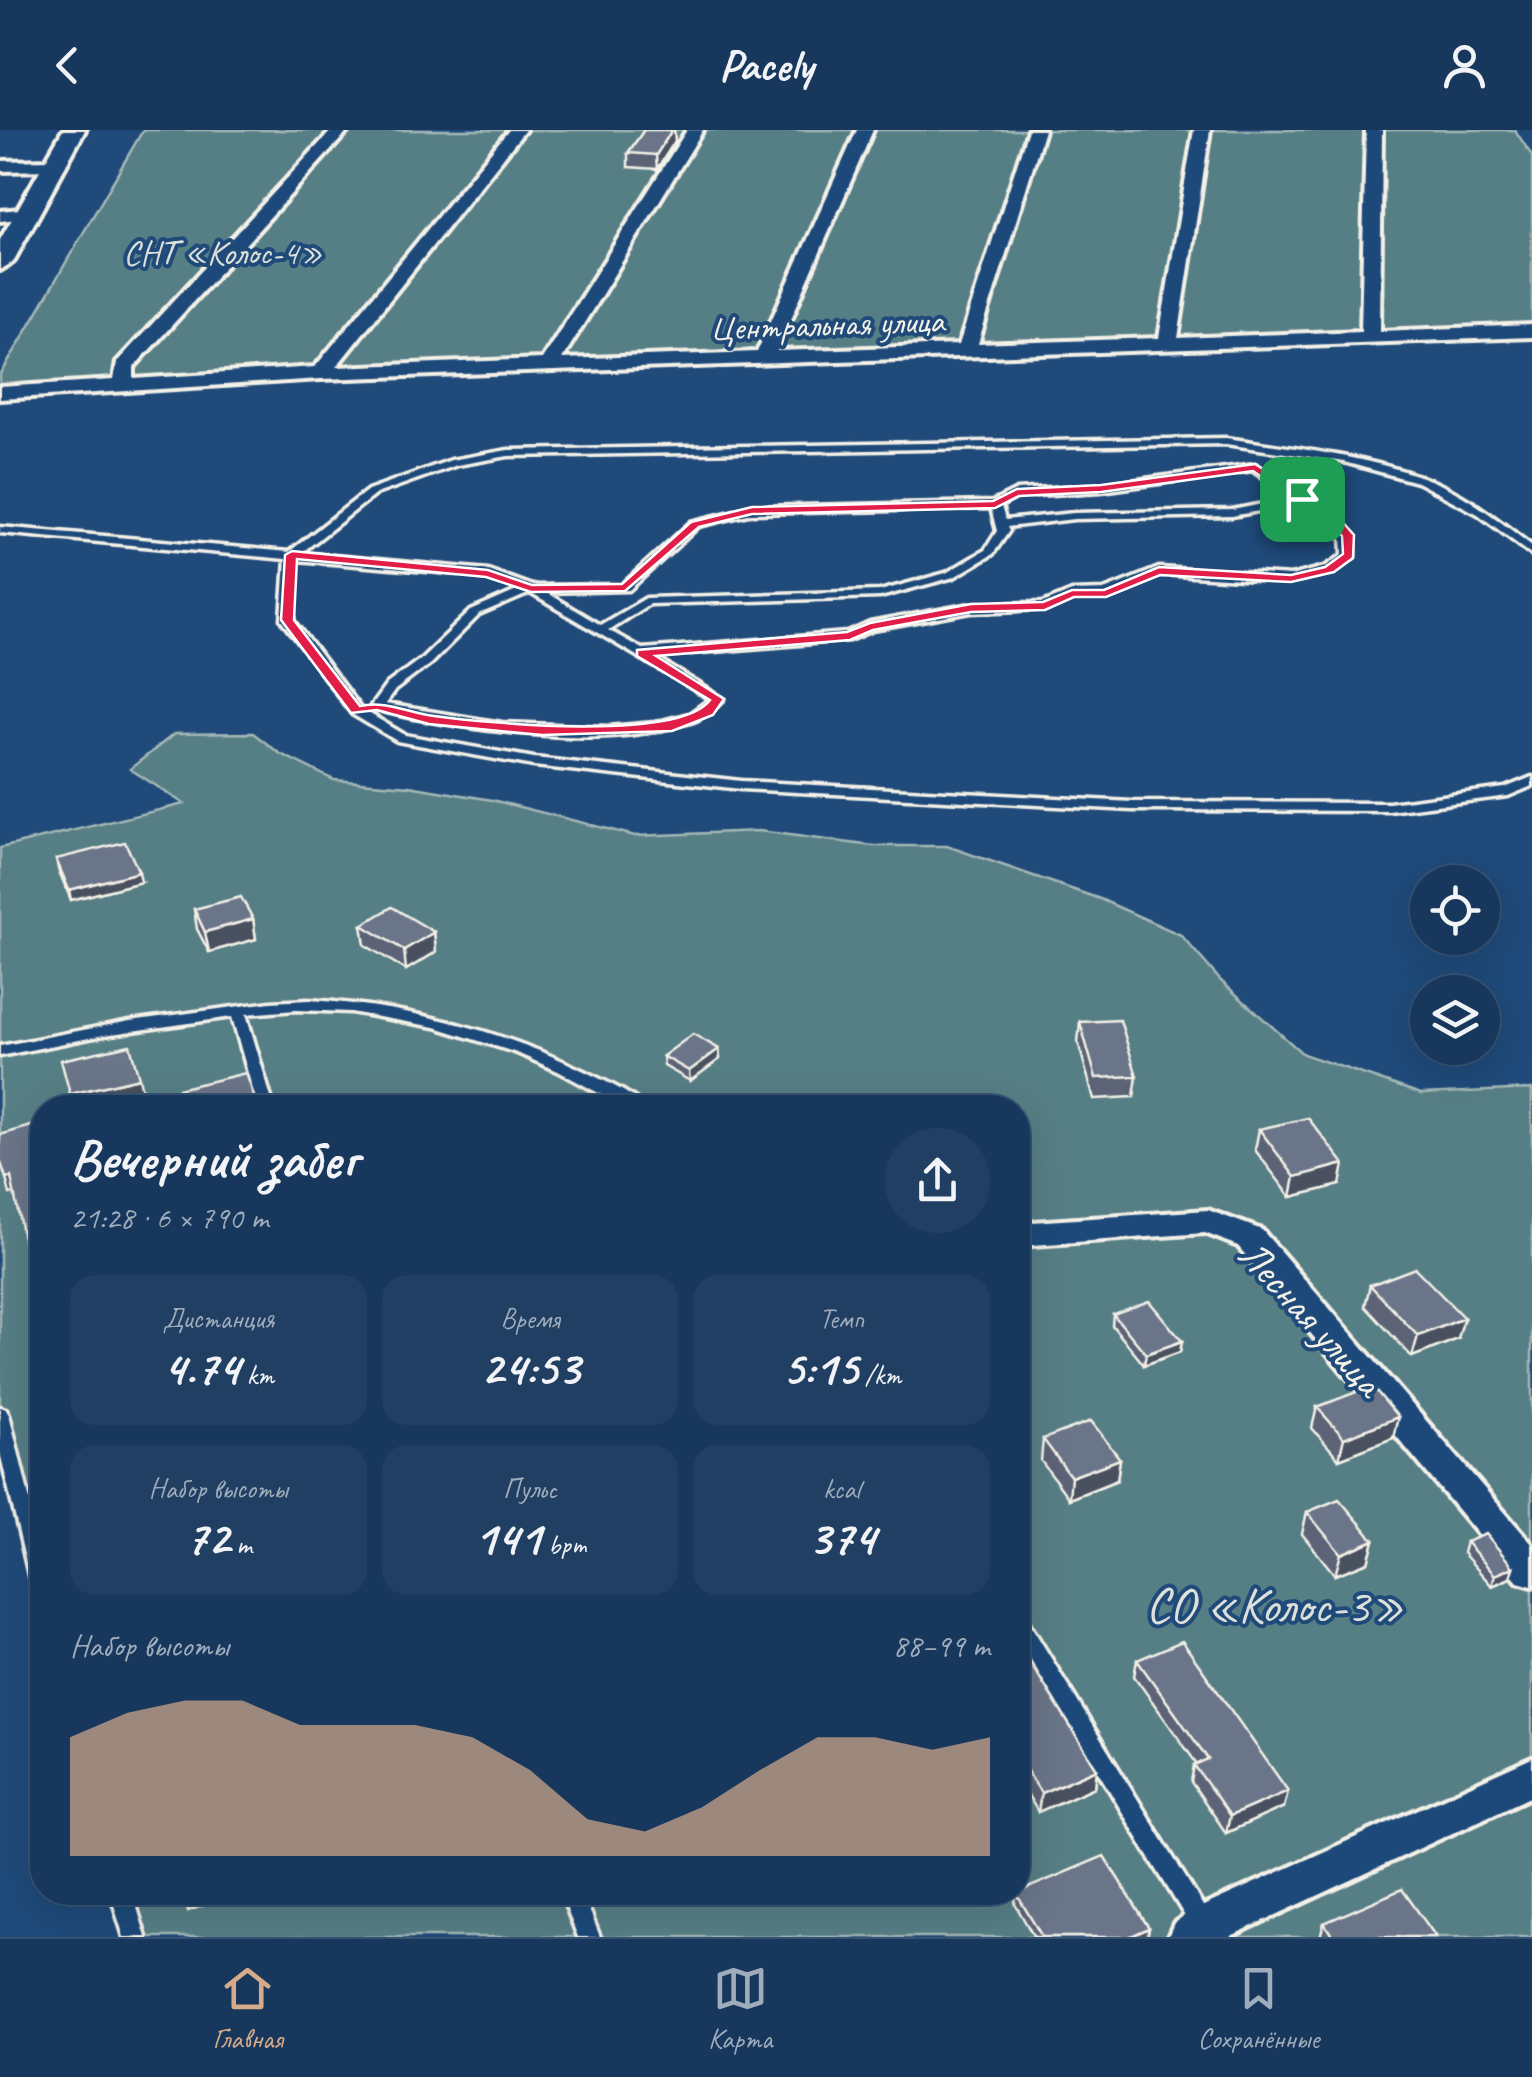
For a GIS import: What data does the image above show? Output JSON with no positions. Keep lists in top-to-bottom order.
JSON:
{
  "streets": {
    "street": ["Центральная улица", "Лесная улица"]
  },
  "parks": ["СНТ «Колос-4»", "СО «Колос-3»"],
  "page": {
    "header": "Pacely",
    "heading": ["Вечерний забег", "21:28 · 6 × 790 m"],
    "stats": [
      ["Дистанция", "4.74 km"],
      ["Время", "24:53"],
      ["Темп", "5:15 /km"],
      ["Набор высоты", "72 m"],
      ["Пульс", "141 bpm"],
      ["kcal", "374"]
    ],
    "chart": ["Набор высоты", "88–99 m"],
    "tabs": ["Главная", "Карта", "Сохранённые"]
  }
}
